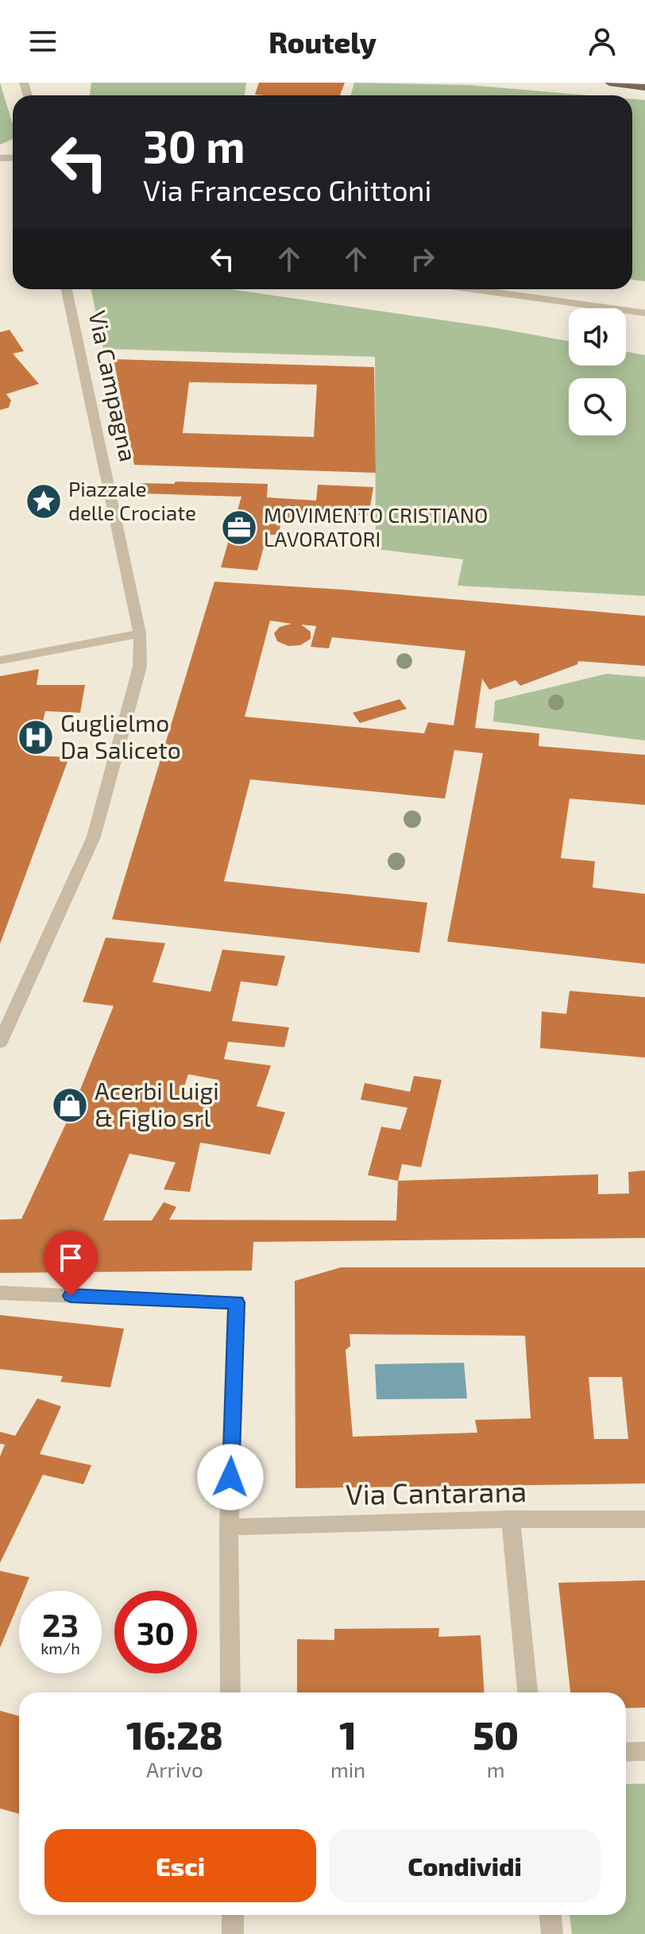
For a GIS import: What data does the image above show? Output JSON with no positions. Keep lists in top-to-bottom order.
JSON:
{
  "streets": {
    "street": ["Via Campagna", "Via Cantarana"]
  },
  "places": {
    "place": ["Piazzale delle Crociate"],
    "office": ["MOVIMENTO CRISTIANO LAVORATORI"],
    "hospital": ["Guglielmo Da Saliceto"],
    "shop": ["Acerbi Luigi & Figlio srl"]
  },
  "page": {
    "header": "Routely",
    "turn": ["30 m", "Via Francesco Ghittoni"],
    "speed": "23 km/h",
    "limit": "30",
    "eta": [
      "16:28",
      "Arrivo",
      "1",
      "min",
      "50",
      "m"
    ],
    "buttons": ["Esci", "Condividi"]
  }
}
